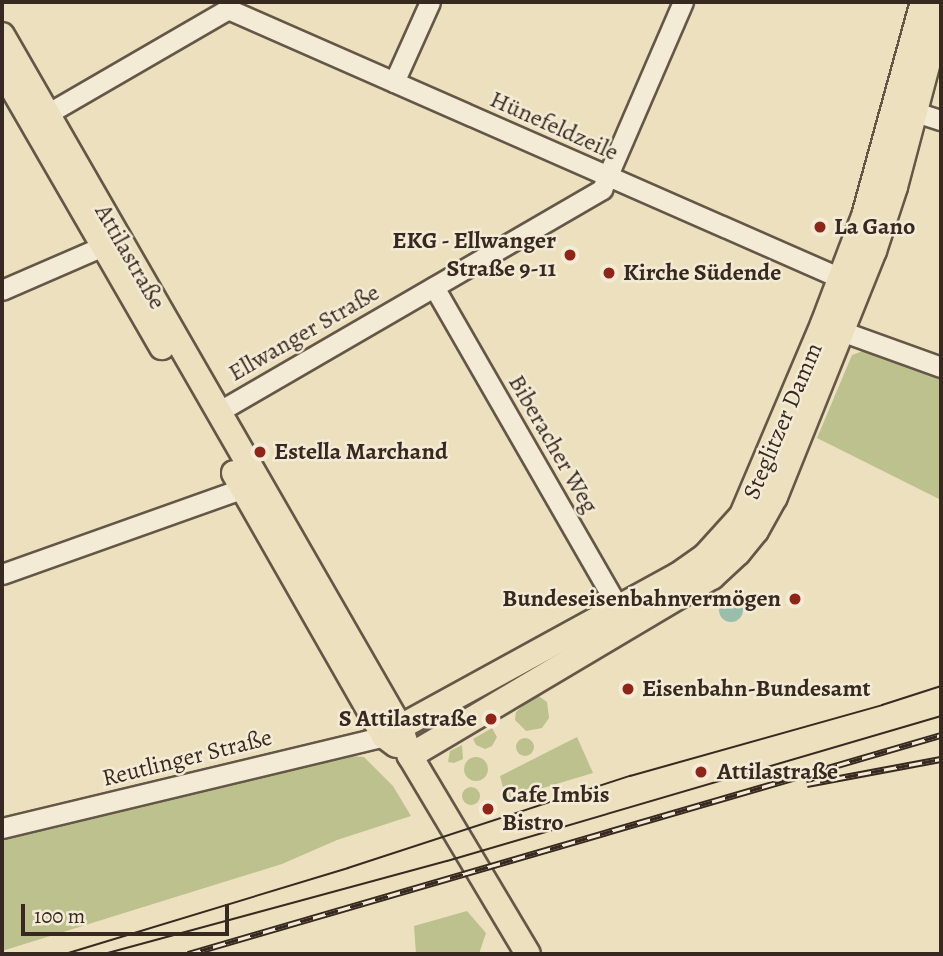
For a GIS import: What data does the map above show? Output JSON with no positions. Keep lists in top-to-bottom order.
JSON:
{
  "streets": {
    "main road": ["Attilastraße", "Steglitzer Damm"],
    "street": [
      "Hünefeldzeile",
      "Ellwanger Straße",
      "Biberacher Weg",
      "Reutlinger Straße"
    ]
  },
  "crossings": [
    ["Hünefeldzeile", "Ellwanger Straße"],
    ["Hünefeldzeile", "Steglitzer Damm"],
    ["Attilastraße", "Ellwanger Straße"],
    ["Attilastraße", "Steglitzer Damm"],
    ["Attilastraße", "Reutlinger Straße"],
    ["Ellwanger Straße", "Biberacher Weg"],
    ["Steglitzer Damm", "Biberacher Weg"],
    ["Steglitzer Damm", "Reutlinger Straße"]
  ],
  "places": [
    "La Gano",
    "EKG - Ellwanger Straße 9-11",
    "Kirche Südende",
    "Estella Marchand",
    "Bundeseisenbahnvermögen",
    "Eisenbahn-Bundesamt",
    "S Attilastraße",
    "Attilastraße",
    "Cafe Imbis Bistro"
  ],
  "scale_bar": "100 m"
}
